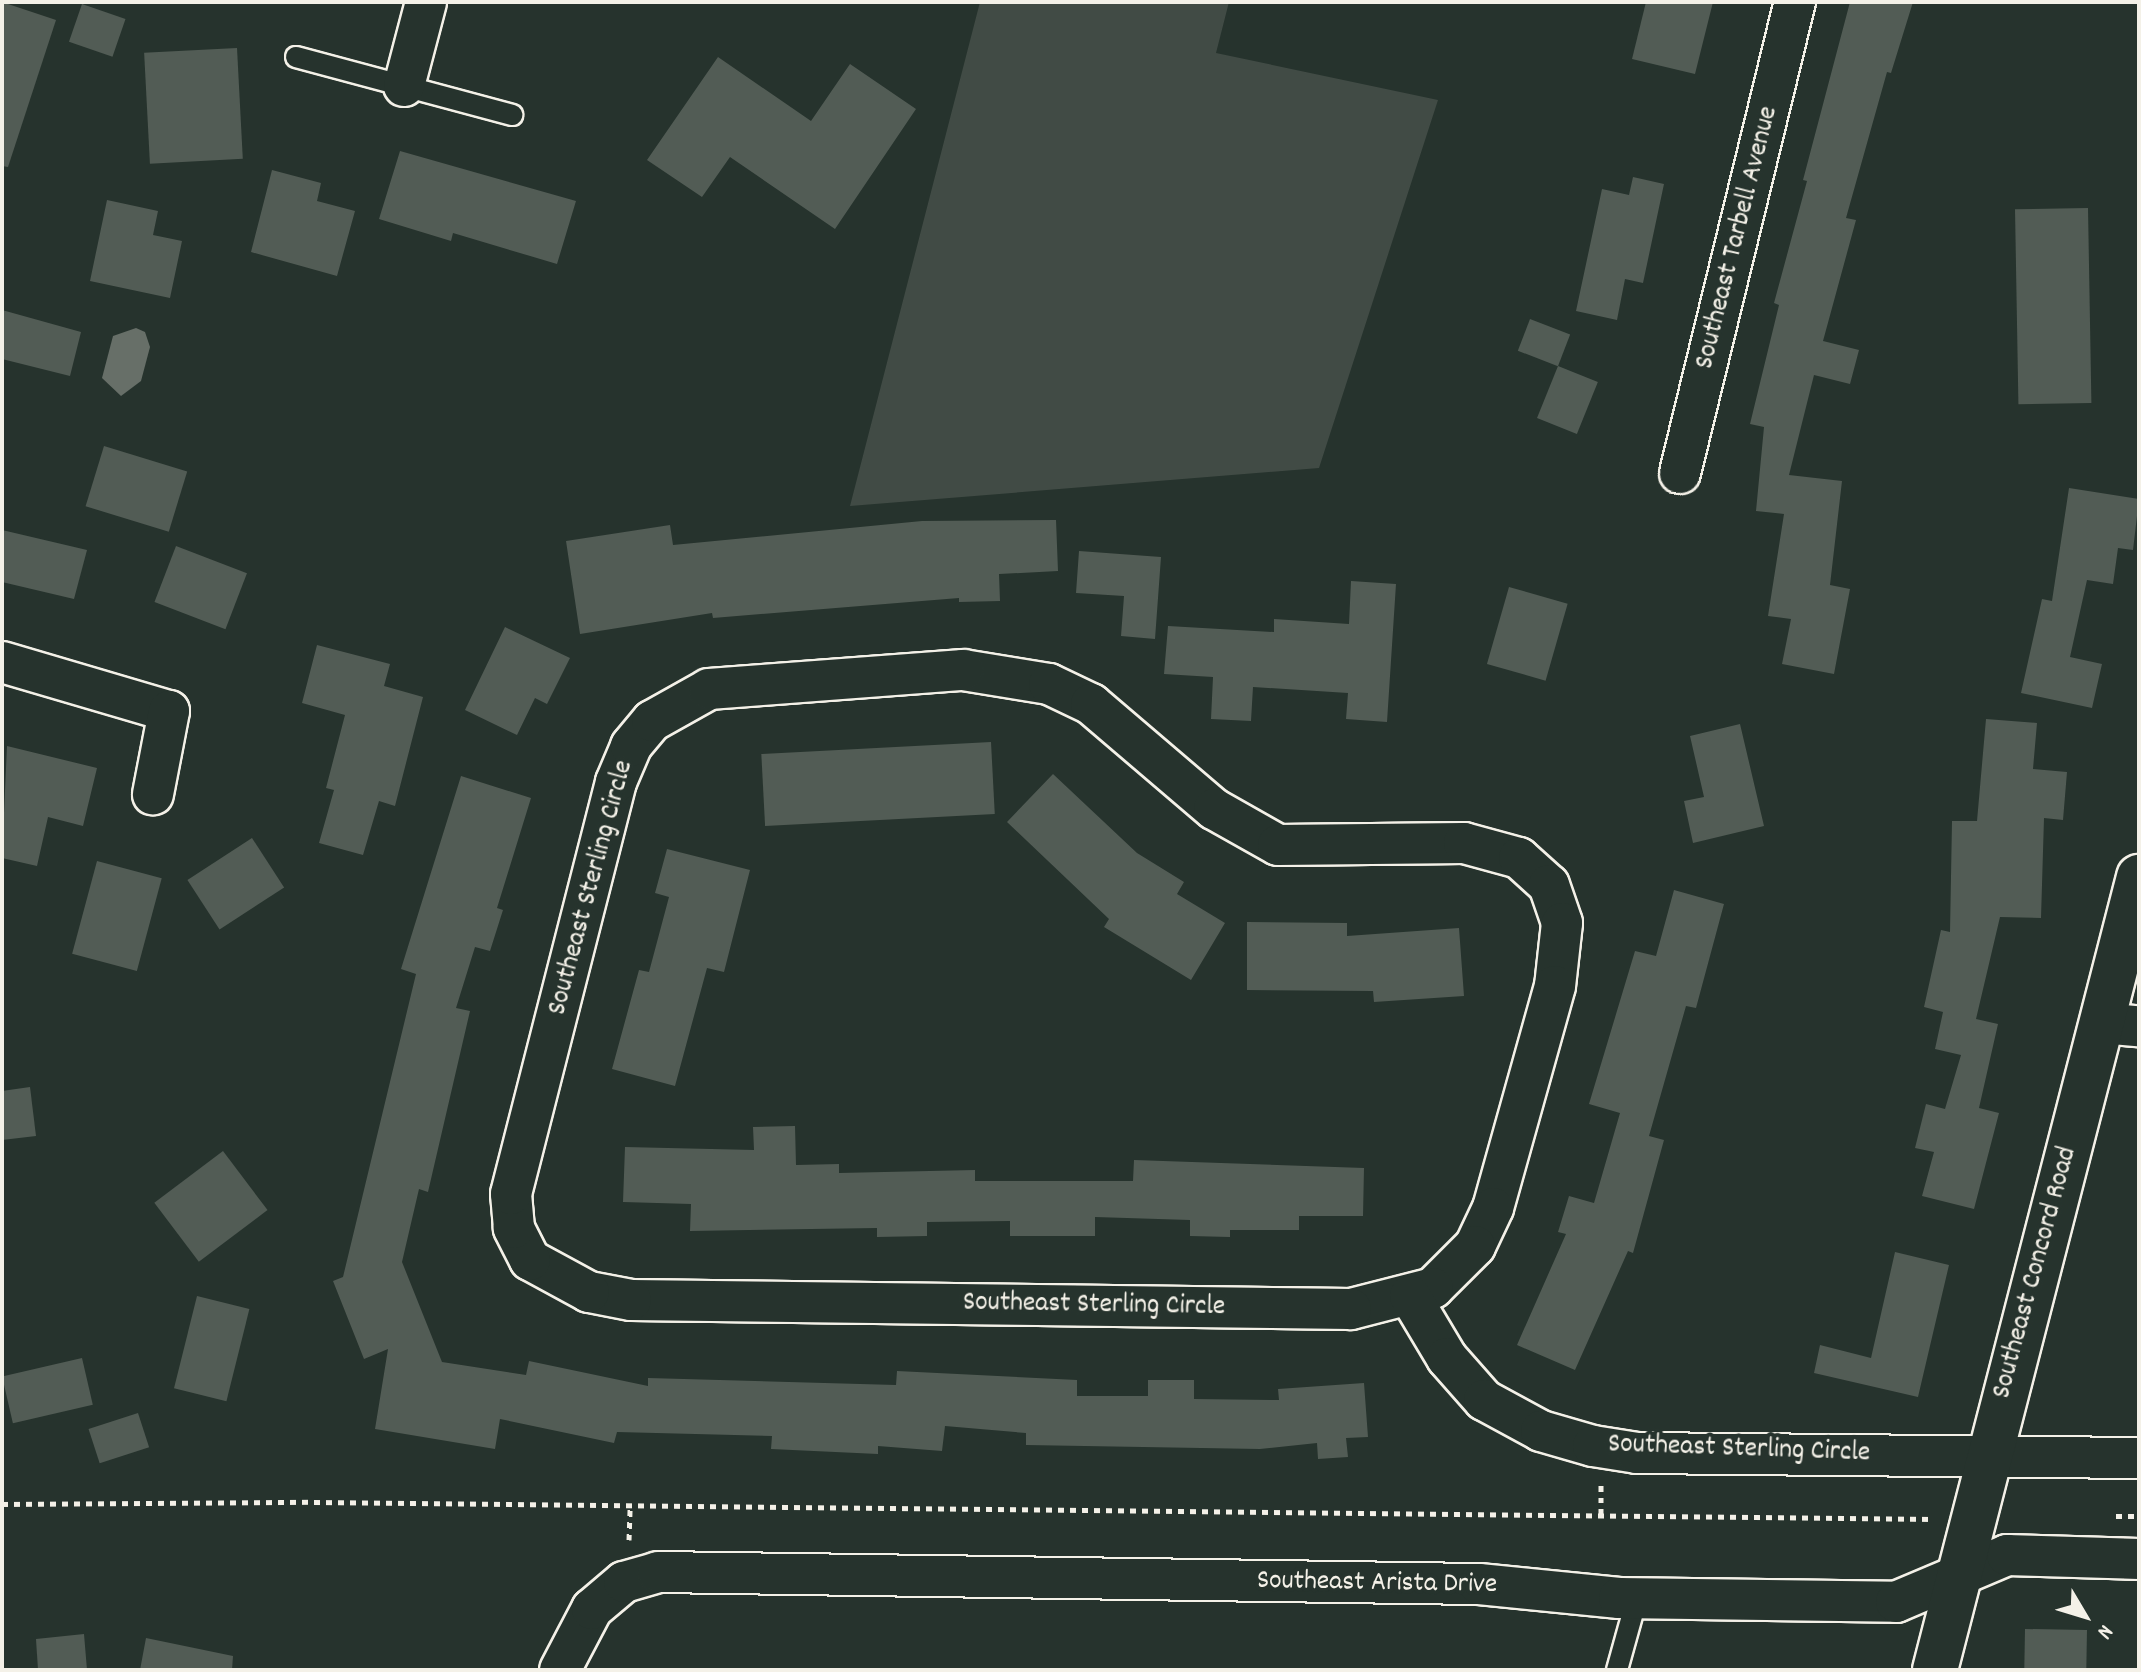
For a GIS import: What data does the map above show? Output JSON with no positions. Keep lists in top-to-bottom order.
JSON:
{
  "streets": {
    "street": [
      "Southeast Tarbell Avenue",
      "Southeast Sterling Circle",
      "Southeast Concord Road",
      "Southeast Arista Drive"
    ]
  },
  "crossings": [
    ["Southeast Sterling Circle", "Southeast Concord Road"],
    ["Southeast Concord Road", "Southeast Arista Drive"]
  ],
  "north": "bottom right"
}
